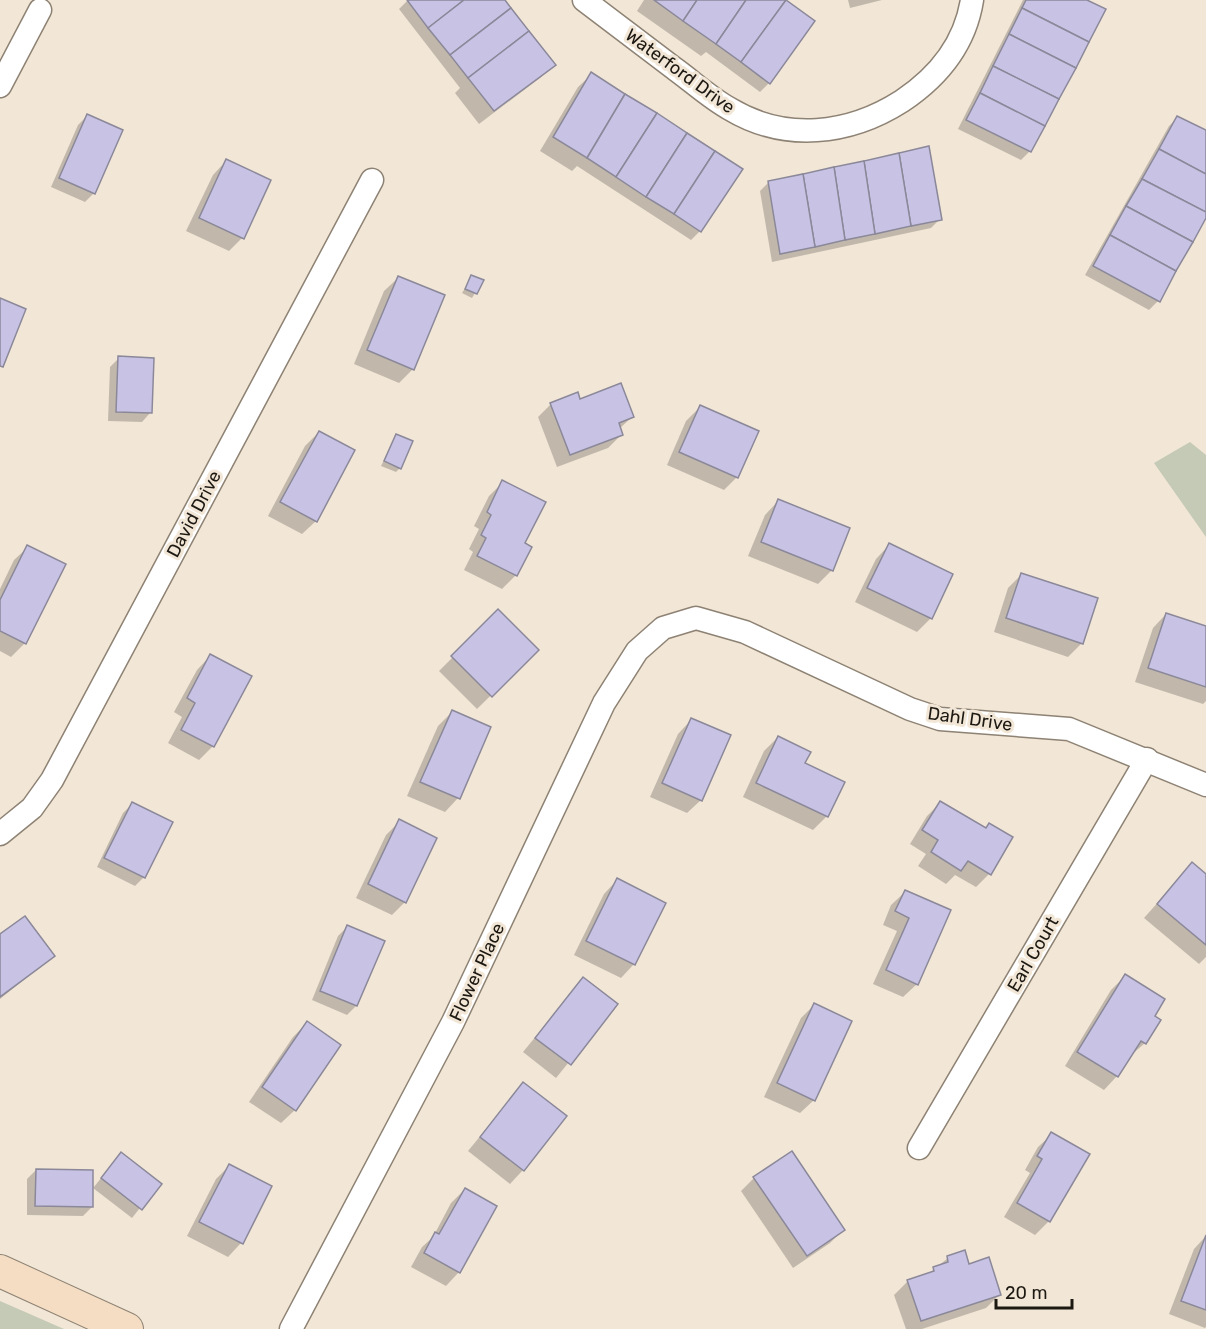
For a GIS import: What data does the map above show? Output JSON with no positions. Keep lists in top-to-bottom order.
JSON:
{
  "streets": {
    "street": [
      "Waterford Drive",
      "David Drive",
      "Dahl Drive",
      "Earl Court",
      "Flower Place"
    ]
  },
  "crossings": [
    ["Dahl Drive", "Earl Court"],
    ["Dahl Drive", "Flower Place"]
  ],
  "scale_bar": "20 m"
}
